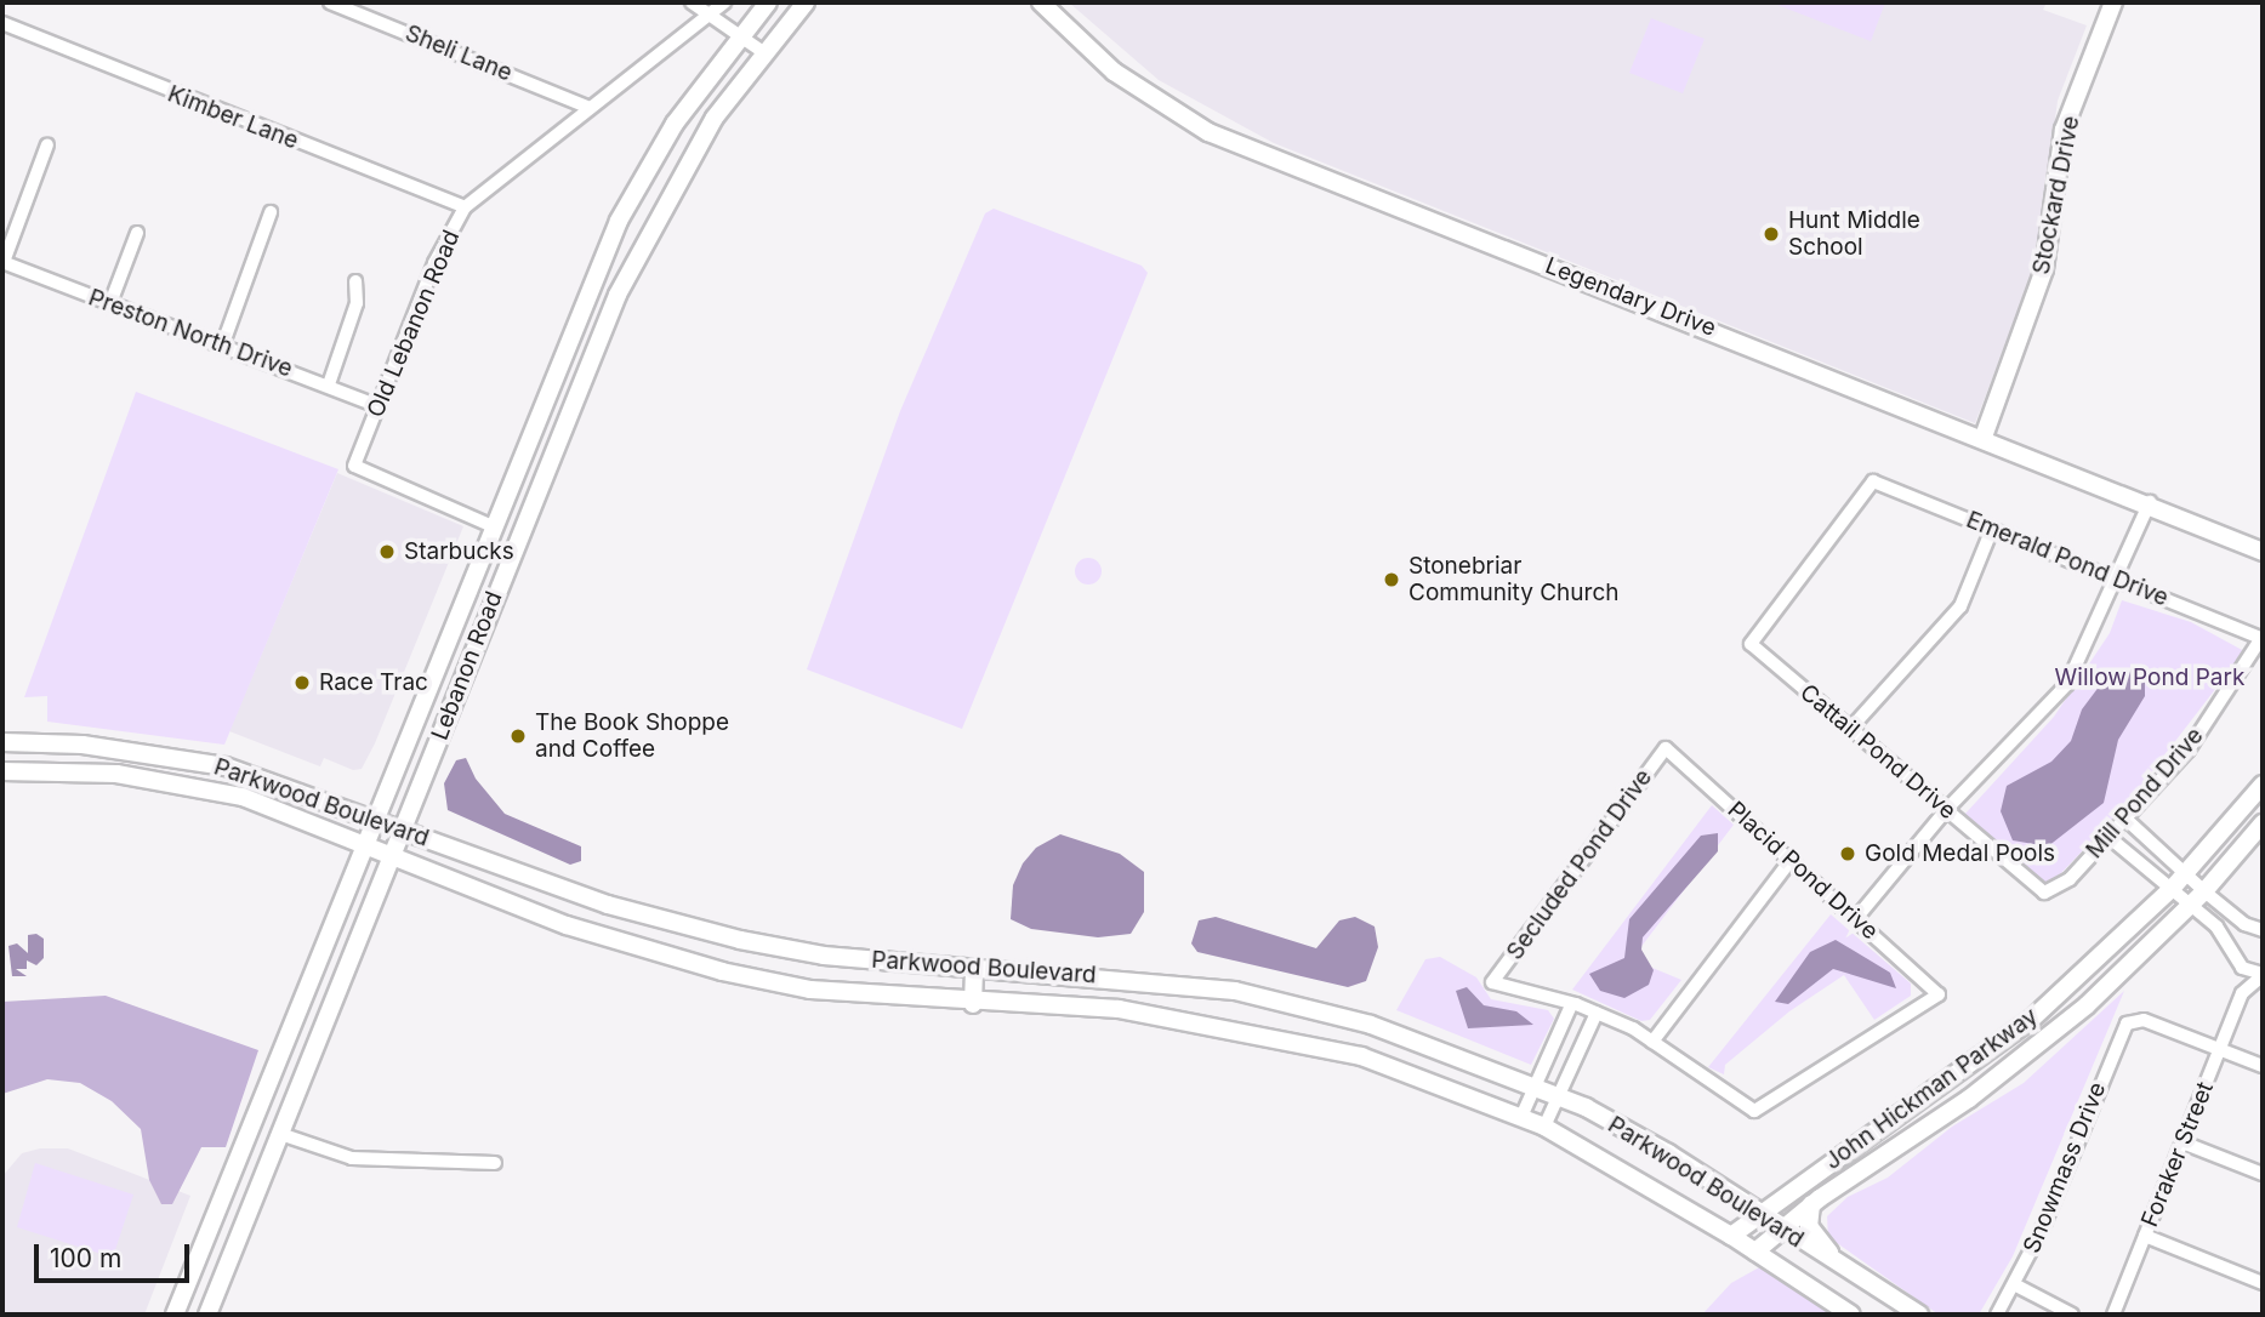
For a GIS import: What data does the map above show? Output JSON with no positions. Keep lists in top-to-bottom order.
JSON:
{
  "streets": {
    "main road": [
      "Stockard Drive",
      "Legendary Drive",
      "Lebanon Road",
      "Parkwood Boulevard",
      "John Hickman Parkway"
    ],
    "street": [
      "Sheli Lane",
      "Kimber Lane",
      "Old Lebanon Road",
      "Preston North Drive",
      "Emerald Pond Drive",
      "Cattail Pond Drive",
      "Mill Pond Drive",
      "Secluded Pond Drive",
      "Placid Pond Drive",
      "Foraker Street",
      "Snowmass Drive"
    ]
  },
  "crossings": [
    ["Sheli Lane", "Old Lebanon Road"],
    ["Kimber Lane", "Old Lebanon Road"],
    ["Stockard Drive", "Legendary Drive"],
    ["Old Lebanon Road", "Preston North Drive"],
    ["Old Lebanon Road", "Lebanon Road"],
    ["Emerald Pond Drive", "Cattail Pond Drive"],
    ["Emerald Pond Drive", "Mill Pond Drive"],
    ["Lebanon Road", "Parkwood Boulevard"],
    ["Cattail Pond Drive", "Mill Pond Drive"],
    ["Parkwood Boulevard", "John Hickman Parkway"],
    ["Secluded Pond Drive", "Placid Pond Drive"],
    ["Foraker Street", "Snowmass Drive"]
  ],
  "parks": ["Willow Pond Park"],
  "places": [
    "Hunt Middle School",
    "Starbucks",
    "Stonebriar Community Church",
    "Race Trac",
    "The Book Shoppe and Coffee",
    "Gold Medal Pools"
  ],
  "scale_bar": "100 m"
}
